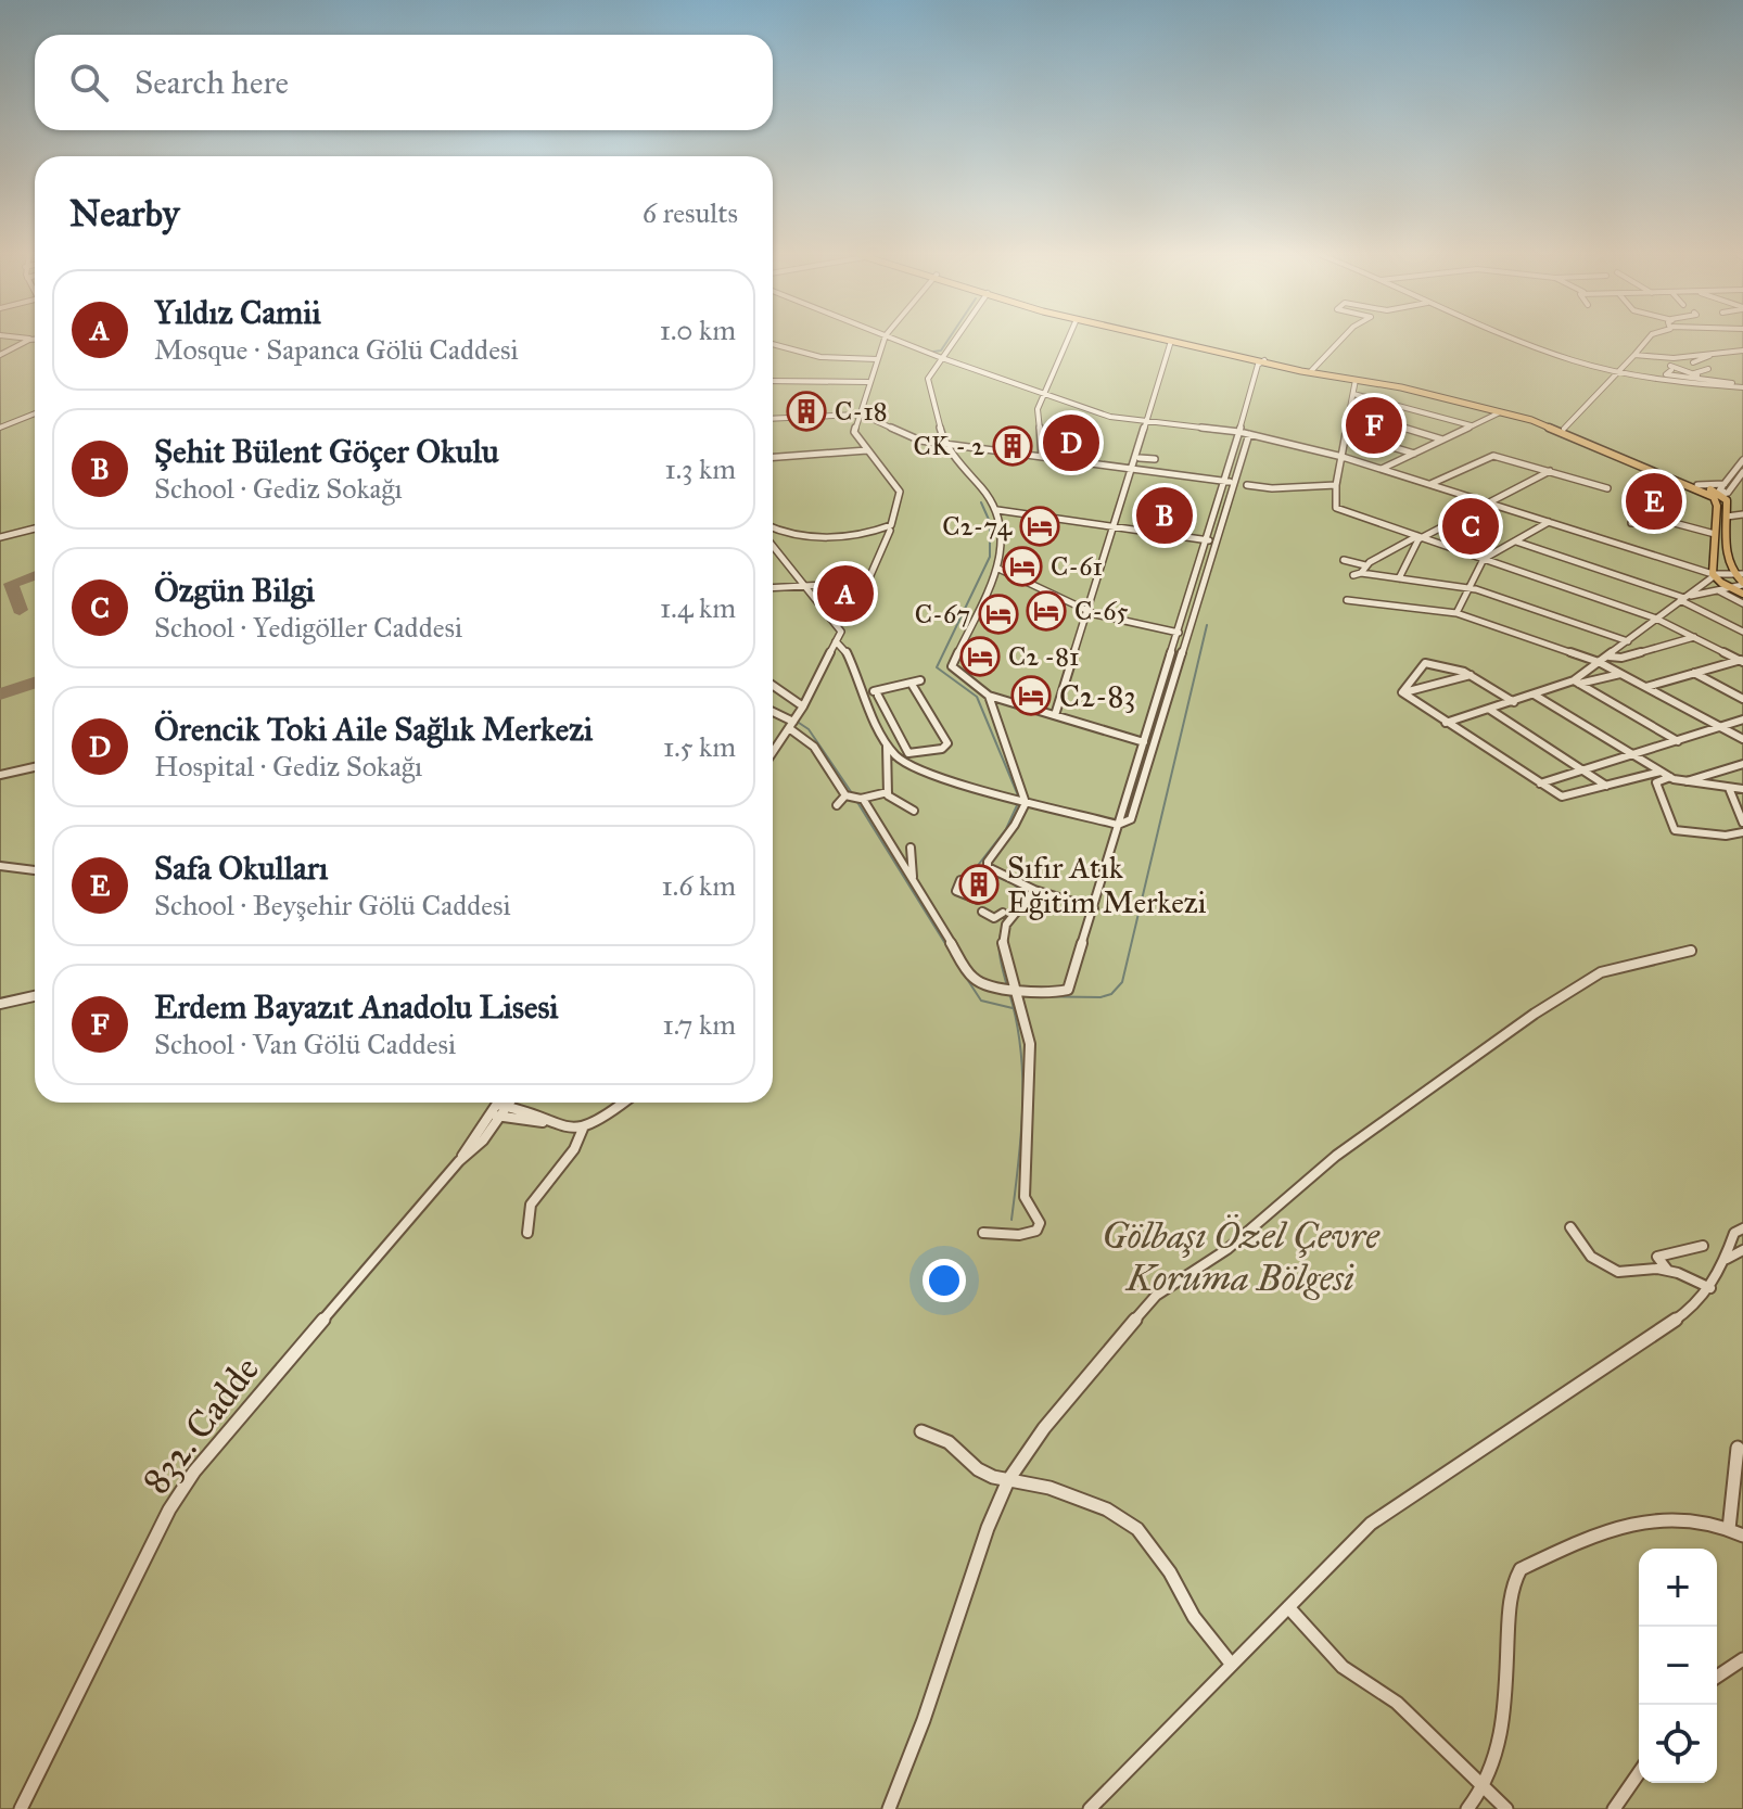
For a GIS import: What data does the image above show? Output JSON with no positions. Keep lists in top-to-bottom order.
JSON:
{
  "streets": {
    "street": ["832. Cadde"]
  },
  "parks": ["Gölbaşı Özel Çevre Koruma Bölgesi"],
  "places": {
    "building": ["C-18", "CK - 2", "Sıfır Atık Eğitim Merkezi"],
    "hotel": [
      "C2-74",
      "C-61",
      "C-65",
      "C-67",
      "C2 -81",
      "C2-83"
    ]
  },
  "page": {
    "search": "Search here",
    "heading": ["Nearby", "6 results"],
    "list": [
      {
        "mark": "A",
        "name": "Yıldız Camii",
        "note": "Mosque · Sapanca Gölü Caddesi",
        "value": "1.0 km"
      },
      {
        "mark": "B",
        "name": "Şehit Bülent Göçer Okulu",
        "note": "School · Gediz Sokağı",
        "value": "1.3 km"
      },
      {
        "mark": "C",
        "name": "Özgün Bilgi",
        "note": "School · Yedigöller Caddesi",
        "value": "1.4 km"
      },
      {
        "mark": "D",
        "name": "Örencik Toki Aile Sağlık Merkezi",
        "note": "Hospital · Gediz Sokağı",
        "value": "1.5 km"
      },
      {
        "mark": "E",
        "name": "Safa Okulları",
        "note": "School · Beyşehir Gölü Caddesi",
        "value": "1.6 km"
      },
      {
        "mark": "F",
        "name": "Erdem Bayazıt Anadolu Lisesi",
        "note": "School · Van Gölü Caddesi",
        "value": "1.7 km"
      }
    ],
    "pins": [
      "F",
      "D",
      "E",
      "B",
      "C",
      "A"
    ],
    "map_buttons": ["+", "−"]
  }
}
